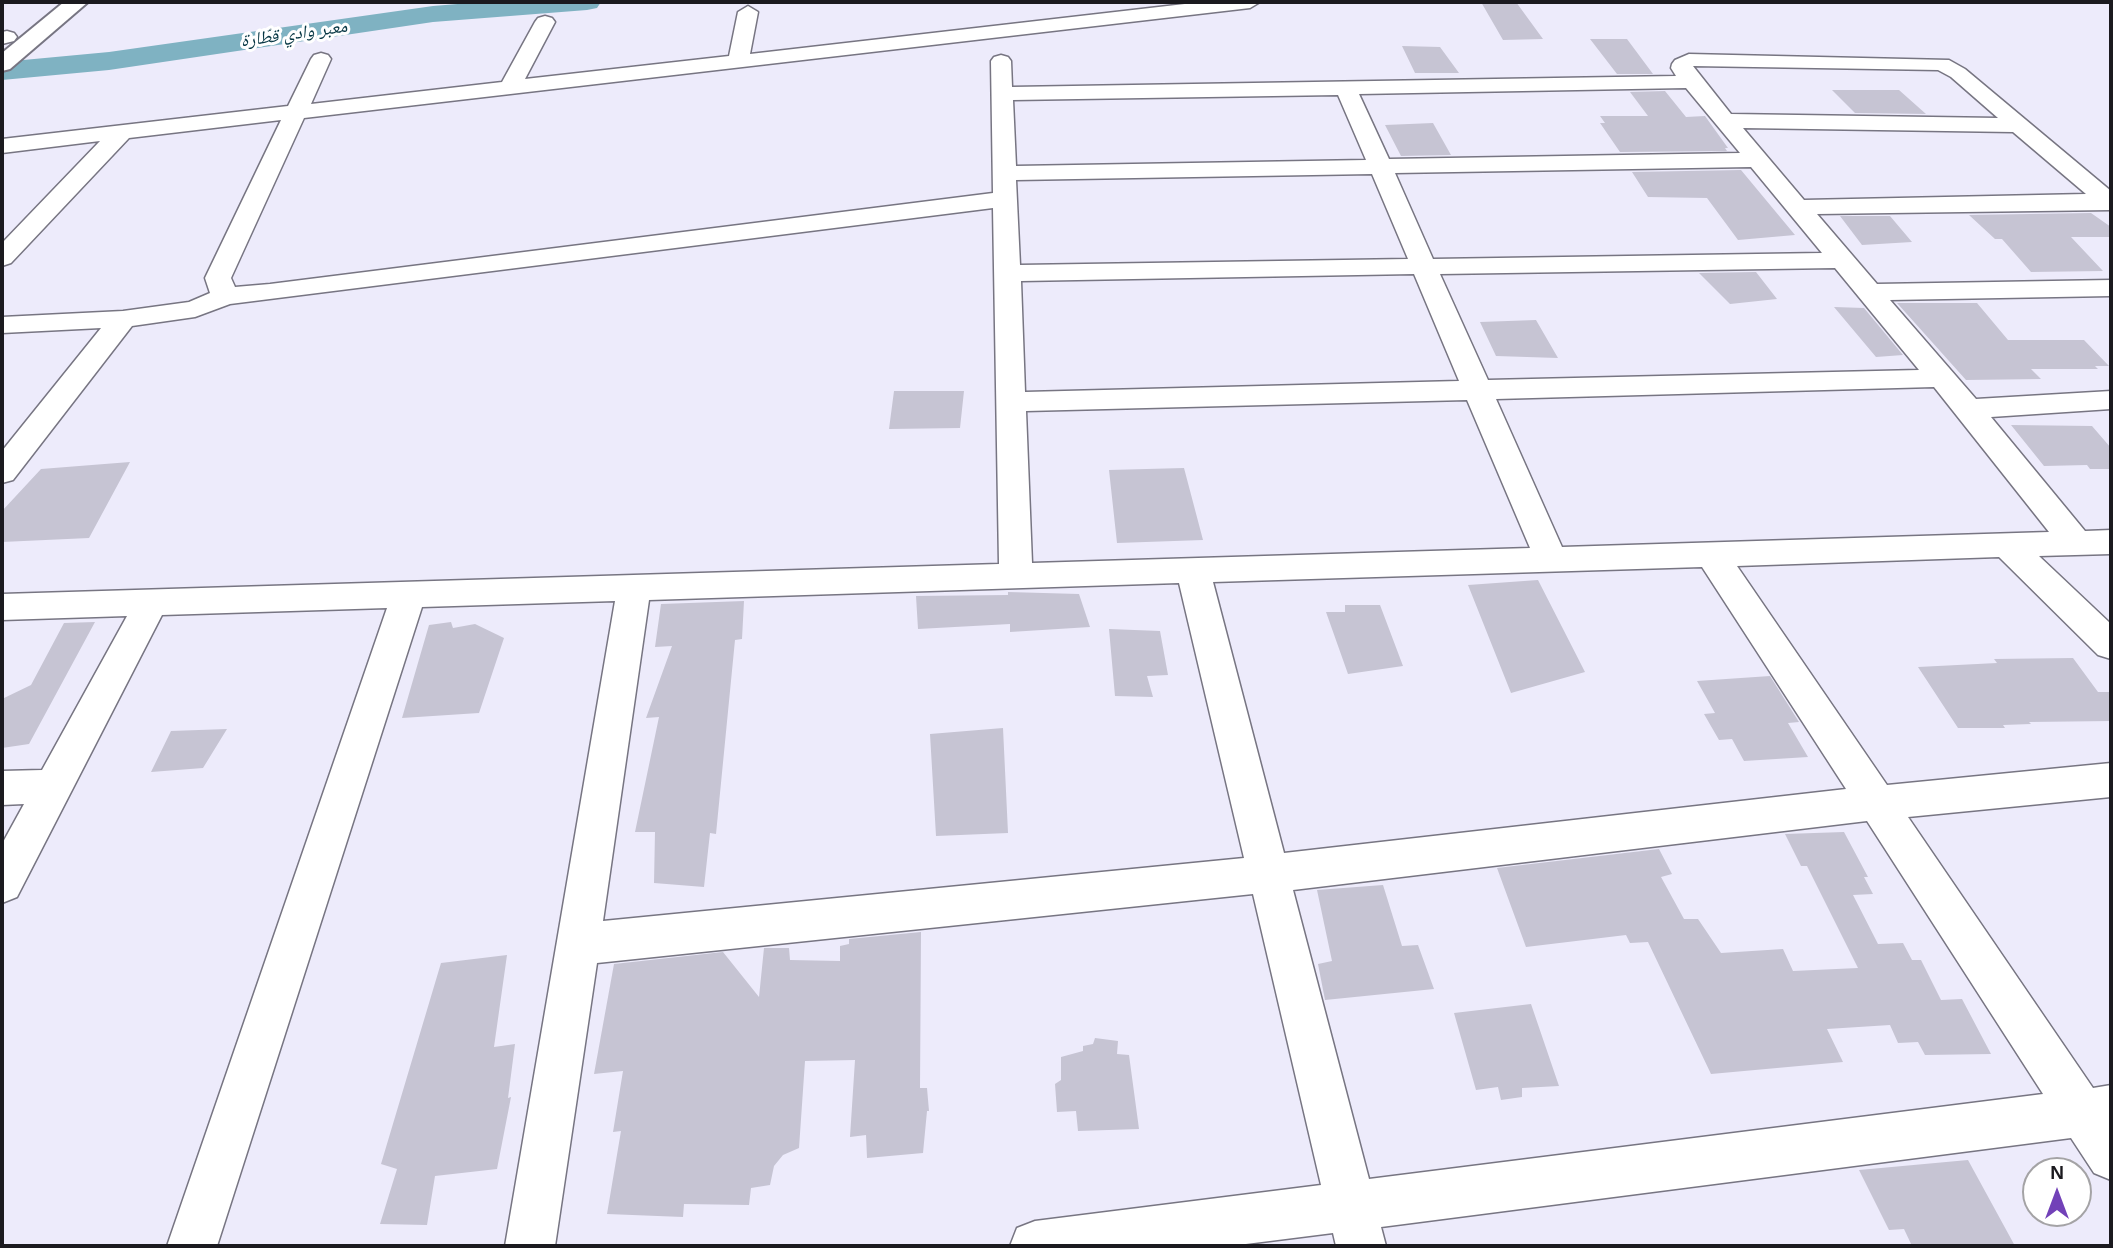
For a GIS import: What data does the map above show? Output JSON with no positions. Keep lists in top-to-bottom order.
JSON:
{
  "water": ["معبر وادي قطّارة"],
  "north": "top"
}
